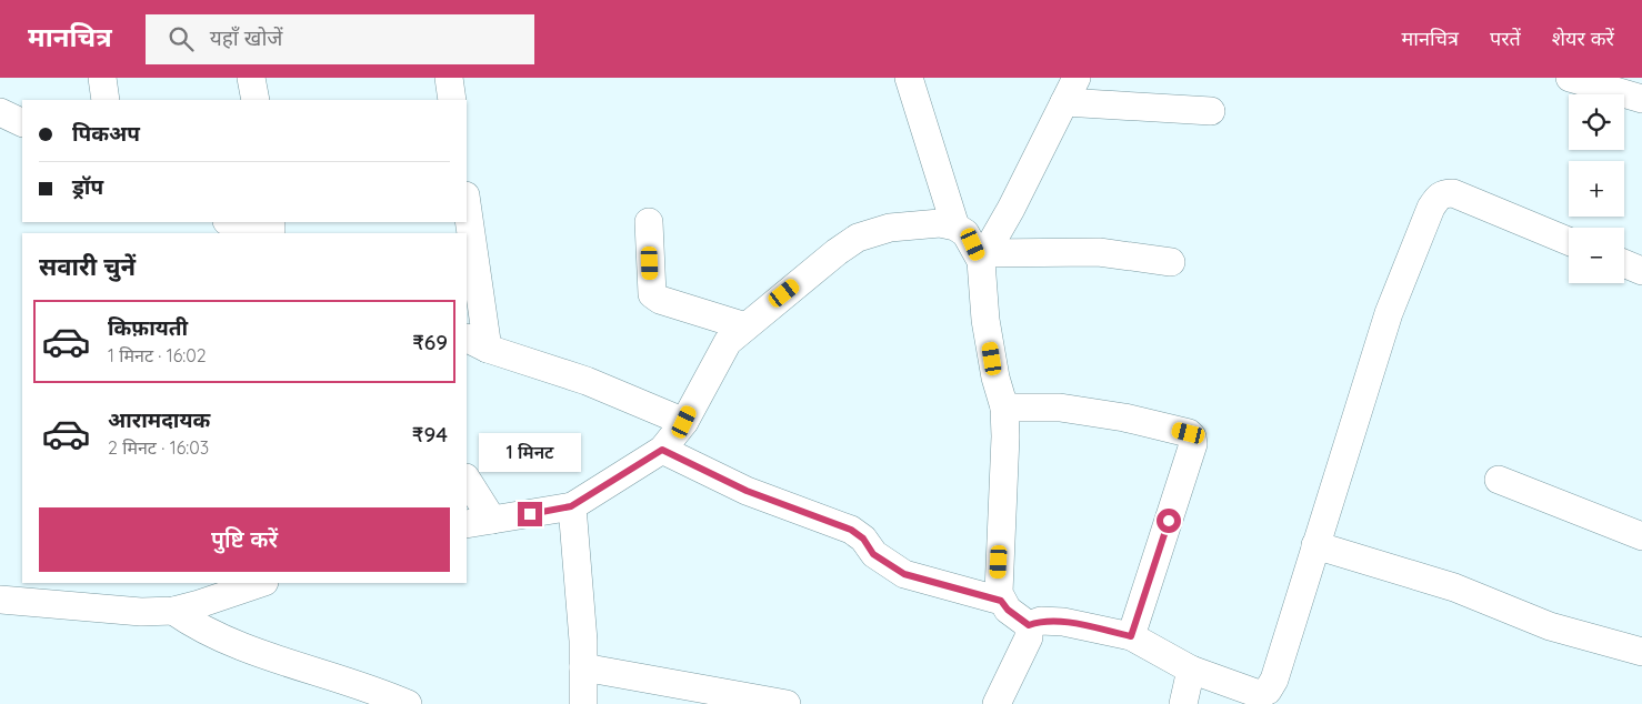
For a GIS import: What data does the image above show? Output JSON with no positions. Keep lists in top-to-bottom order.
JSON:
{
  "page": {
    "header": "मानचित्र",
    "search": "यहाँ खोजें",
    "nav": ["मानचित्र", "परतें", "शेयर करें"],
    "map_buttons": ["+", "−"],
    "banner": ["पिकअप", "ड्रॉप"],
    "heading": "सवारी चुनें",
    "list": [
      {
        "name": "किफ़ायती",
        "note": "1 मिनट · 16:02",
        "value": "₹69"
      },
      {
        "name": "आरामदायक",
        "note": "2 मिनट · 16:03",
        "value": "₹94"
      }
    ],
    "bubble": "1 मिनट",
    "buttons": "पुष्टि करें"
  }
}
